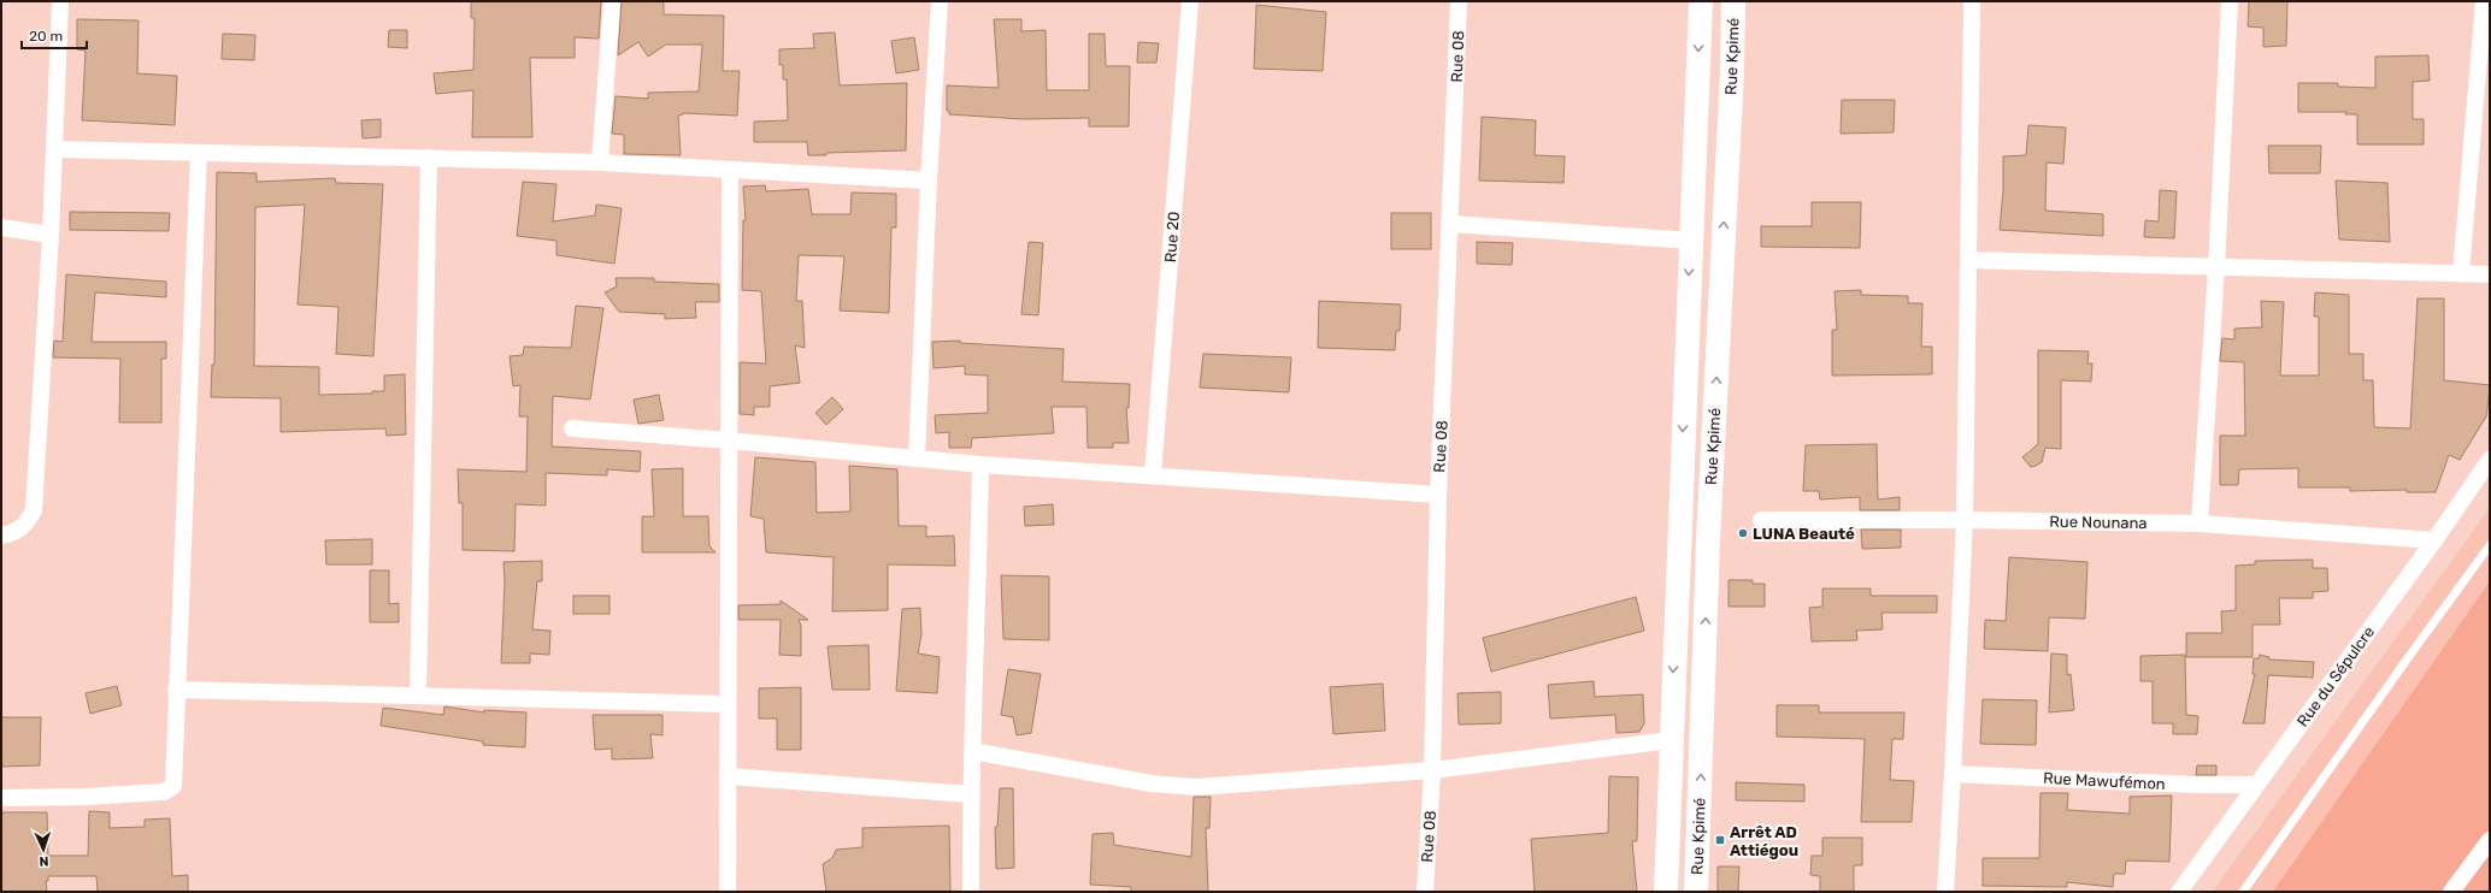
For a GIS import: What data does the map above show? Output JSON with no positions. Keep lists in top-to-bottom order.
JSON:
{
  "streets": {
    "main road": ["Rue Kpimé"],
    "street": [
      "Rue 08",
      "Rue 20",
      "Rue Nounana",
      "Rue du Sépulcre",
      "Rue Mawufémon"
    ]
  },
  "crossings": [
    ["Rue Nounana", "Rue du Sépulcre"],
    ["Rue du Sépulcre", "Rue Mawufémon"]
  ],
  "places": {
    "other": ["LUNA Beauté"],
    "transit": ["Arrêt AD Attiégou"]
  },
  "scale_bar": "20 m",
  "north": "bottom"
}
